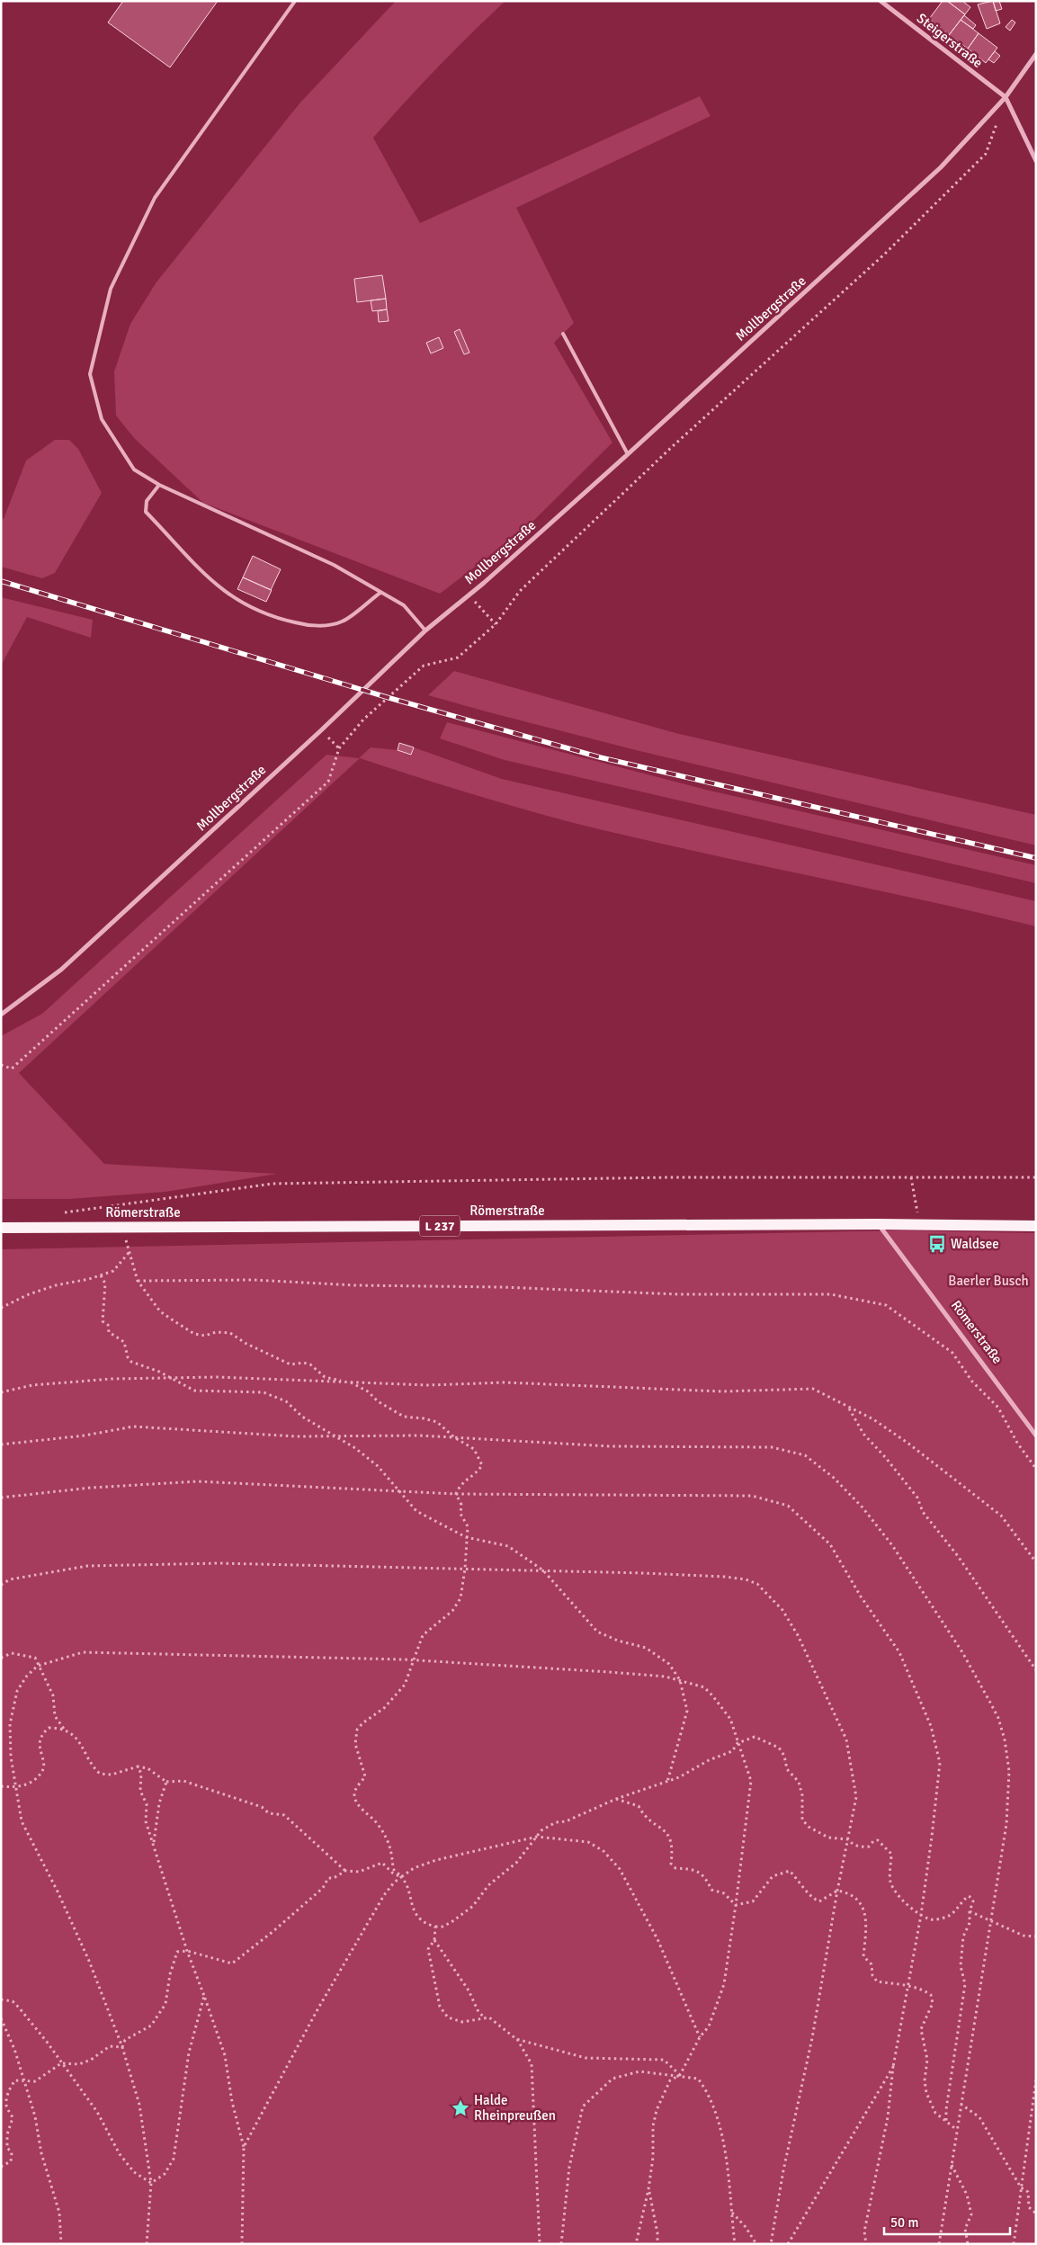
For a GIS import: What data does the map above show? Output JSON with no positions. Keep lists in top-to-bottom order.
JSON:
{
  "streets": {
    "main road": ["Römerstraße", "L 237"],
    "street": ["Steigerstraße", "Mollbergstraße"]
  },
  "crossings": [
    ["Steigerstraße", "Mollbergstraße"]
  ],
  "parks": ["Baerler Busch"],
  "places": {
    "bus stop": ["Waldsee"],
    "place": ["Halde Rheinpreußen"]
  },
  "scale_bar": "50 m"
}
